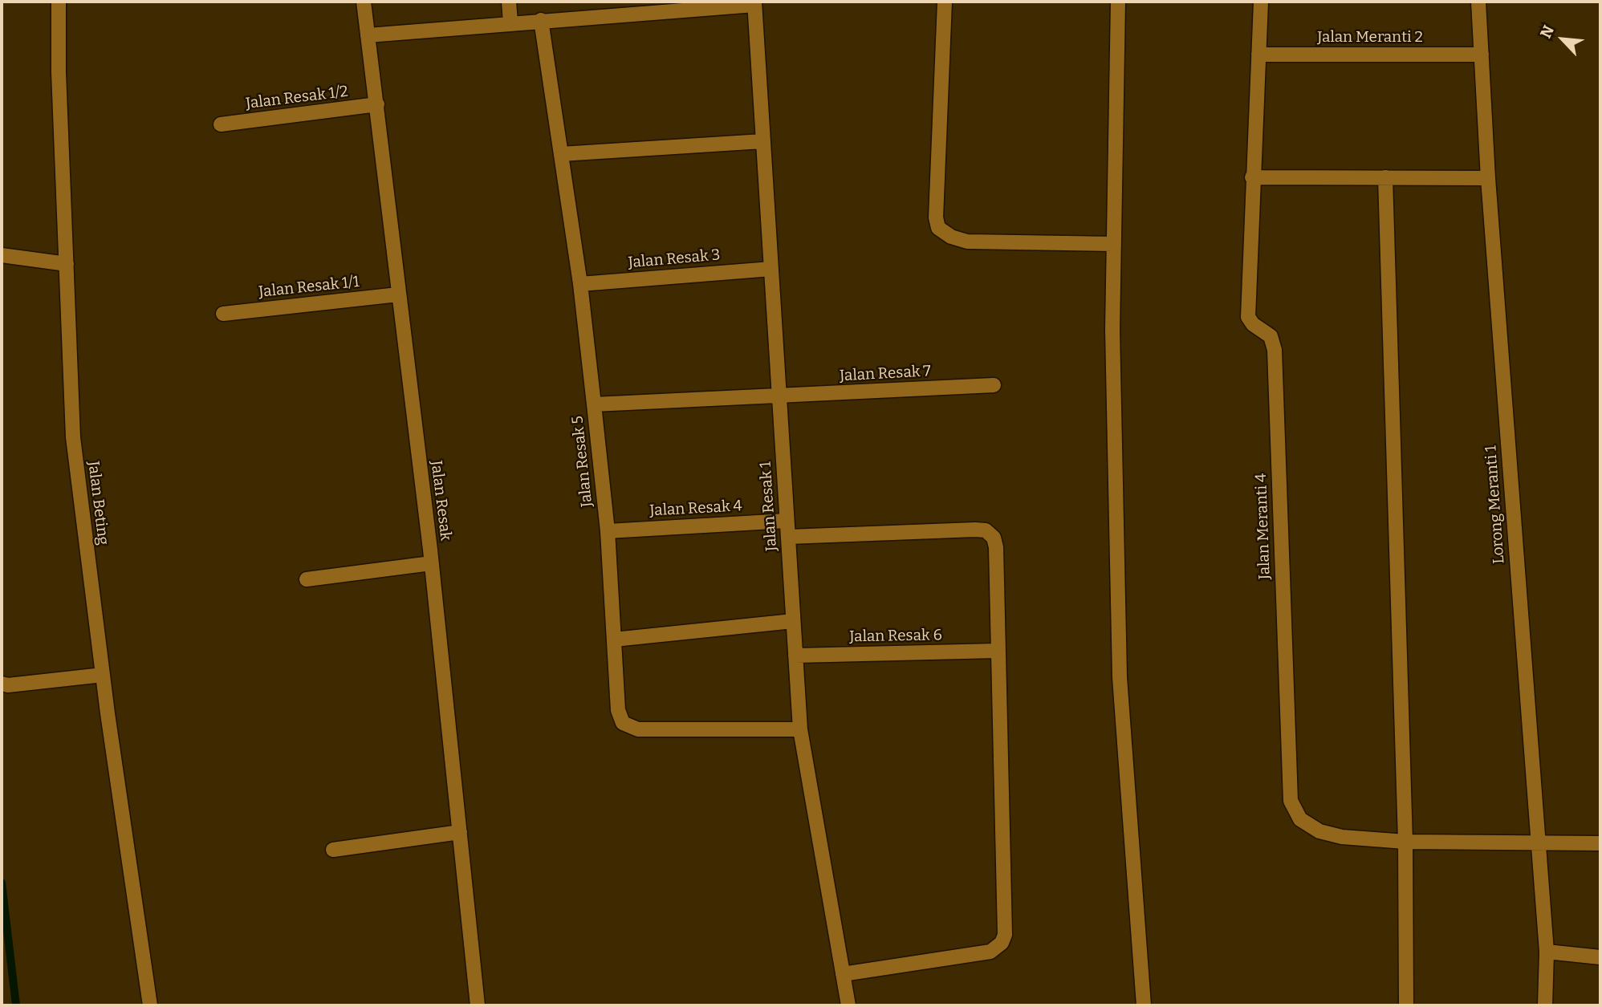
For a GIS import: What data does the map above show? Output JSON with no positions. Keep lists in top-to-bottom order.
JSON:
{
  "streets": {
    "street": [
      "Jalan Meranti 2",
      "Jalan Resak 1/2",
      "Jalan Resak 3",
      "Jalan Resak 1/1",
      "Jalan Resak 7",
      "Jalan Resak 5",
      "Jalan Resak",
      "Jalan Beting",
      "Lorong Meranti 1",
      "Jalan Resak 1",
      "Jalan Resak 4",
      "Jalan Meranti 4",
      "Jalan Resak 6"
    ]
  },
  "crossings": [
    ["Jalan Meranti 2", "Lorong Meranti 1"],
    ["Jalan Meranti 2", "Jalan Meranti 4"],
    ["Jalan Resak 1/2", "Jalan Resak"],
    ["Jalan Resak 3", "Jalan Resak 5"],
    ["Jalan Resak 3", "Jalan Resak 1"],
    ["Jalan Resak 1/1", "Jalan Resak"],
    ["Jalan Resak 7", "Jalan Resak 5"],
    ["Jalan Resak 7", "Jalan Resak 1"],
    ["Jalan Resak 5", "Jalan Resak 1"],
    ["Jalan Resak 5", "Jalan Resak 4"],
    ["Lorong Meranti 1", "Jalan Meranti 4"],
    ["Jalan Resak 1", "Jalan Resak 4"],
    ["Jalan Resak 1", "Jalan Resak 6"]
  ],
  "north": "top left"
}
